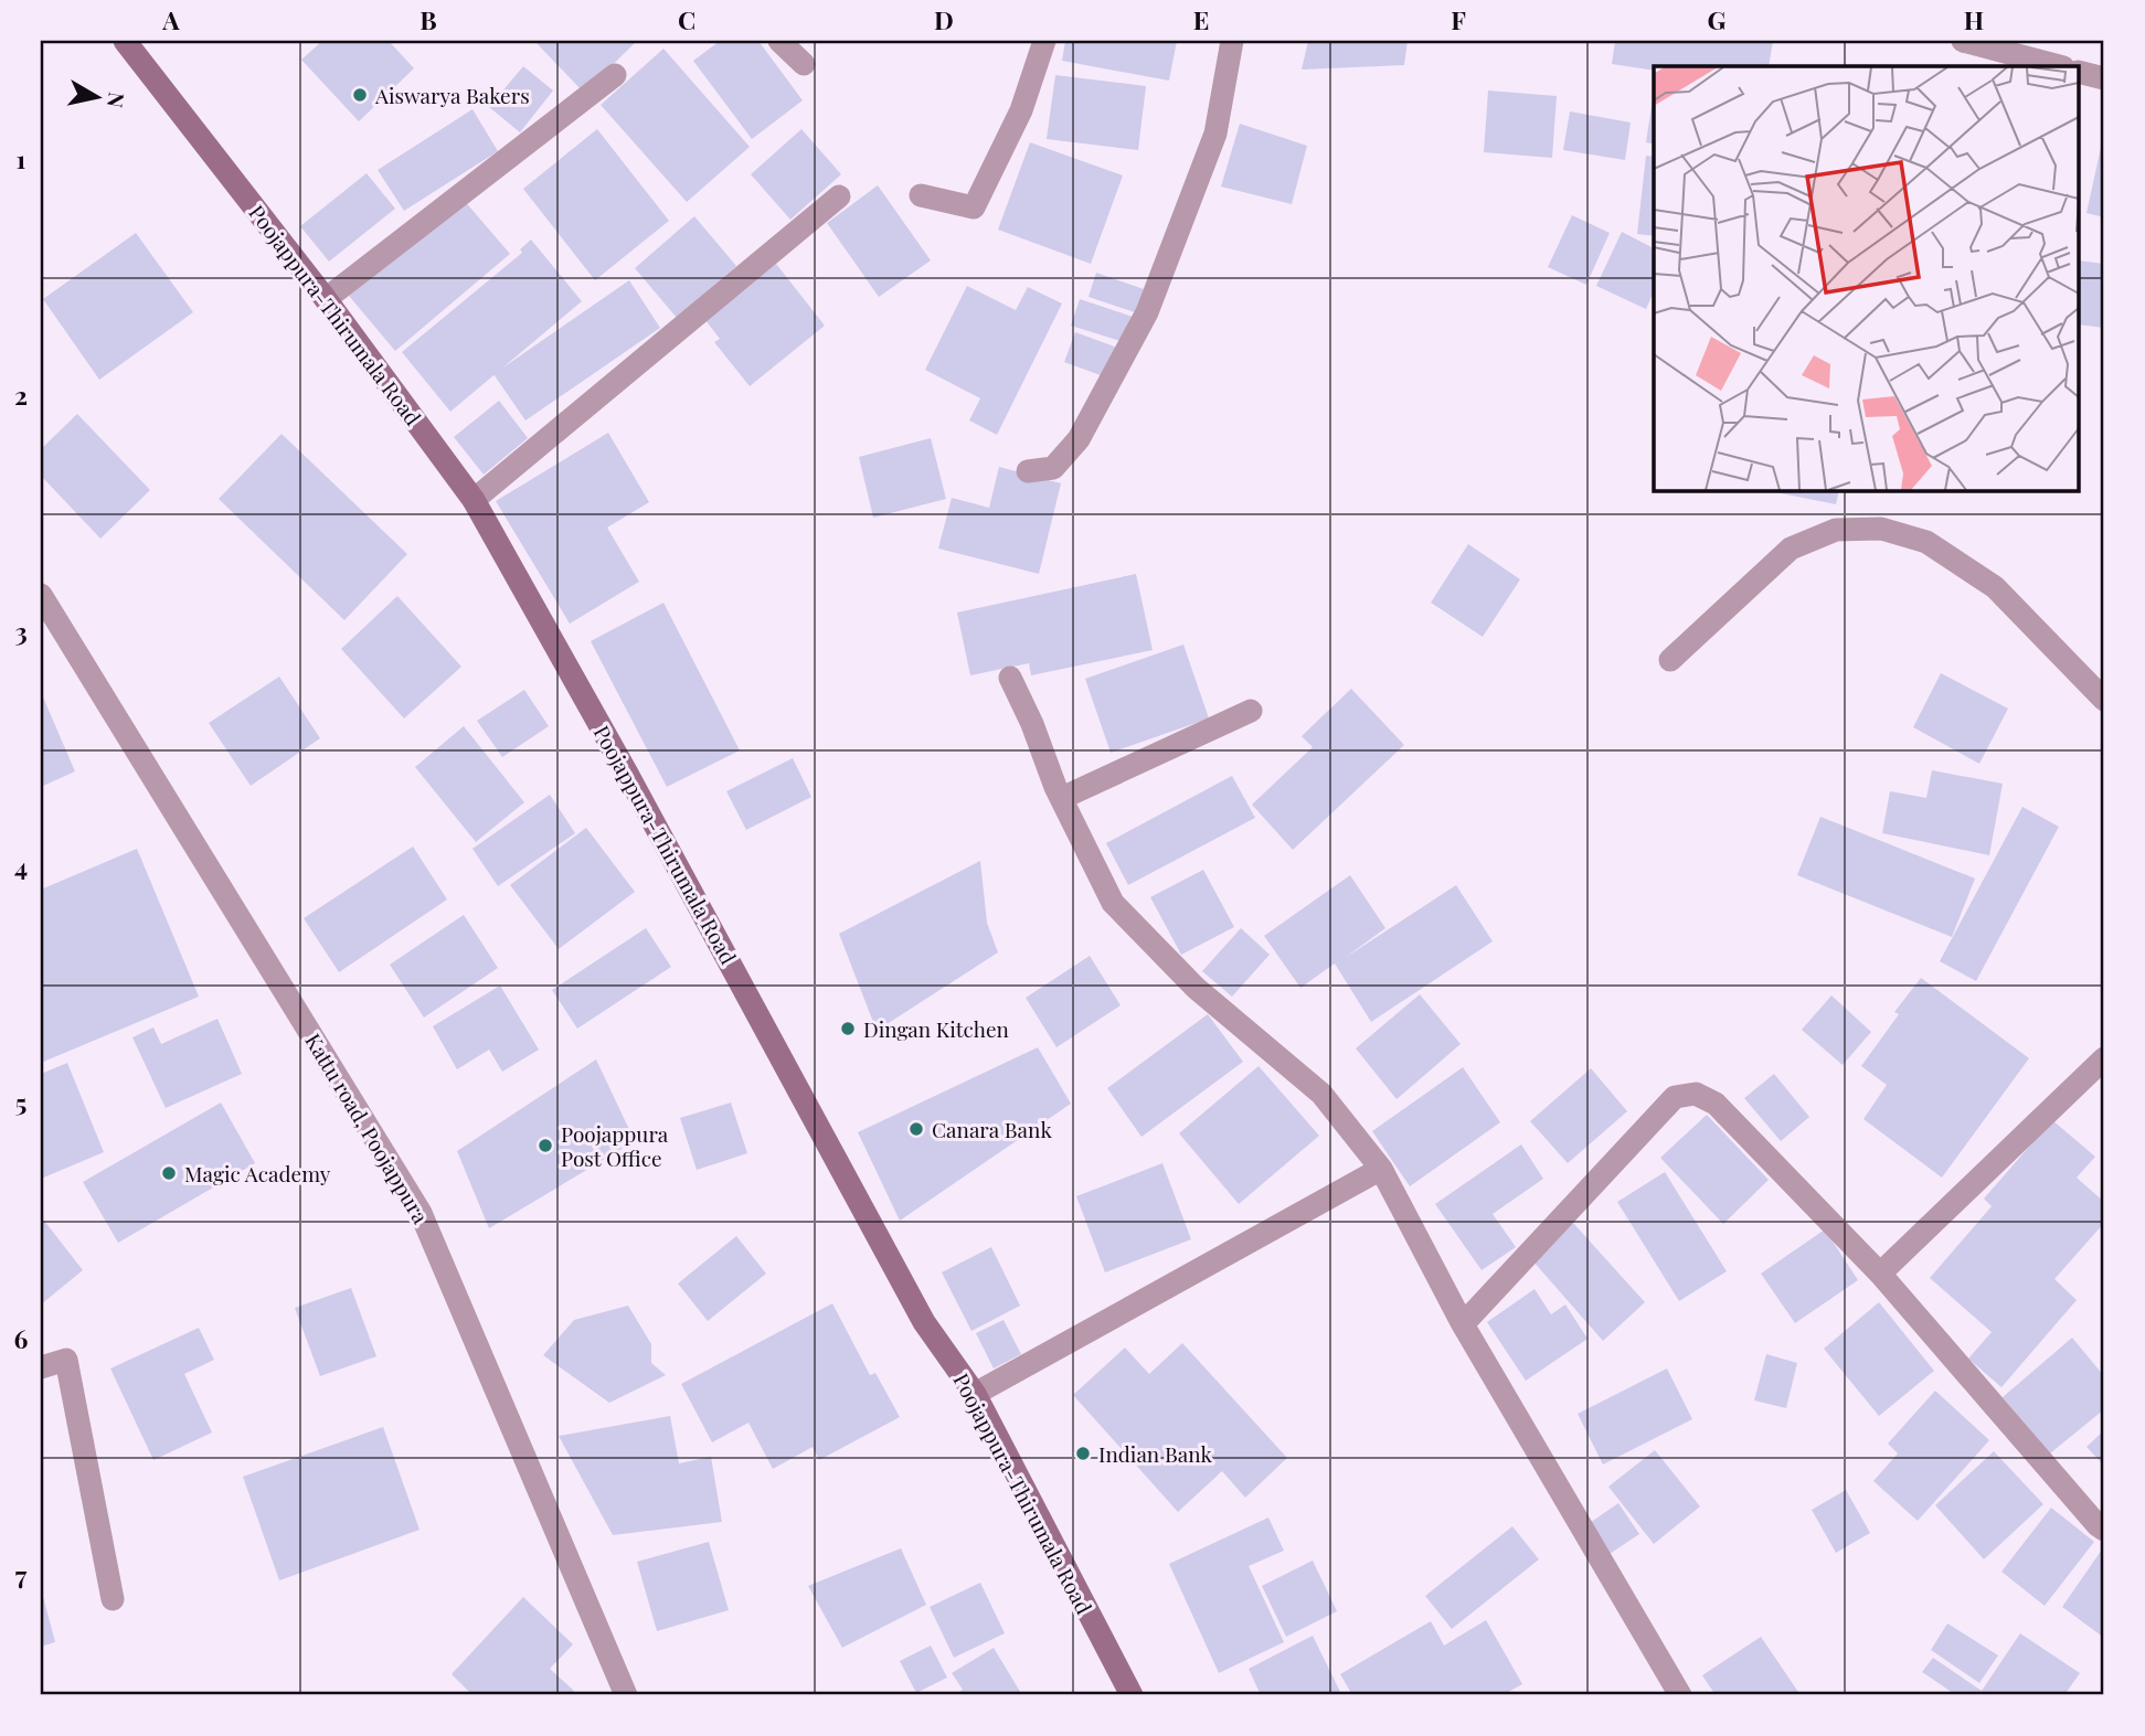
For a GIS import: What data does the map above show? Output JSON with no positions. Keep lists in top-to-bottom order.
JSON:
{
  "streets": {
    "main road": ["Poojappura-Thirumala Road"],
    "street": ["Kattu road, Poojappura"]
  },
  "places": [
    "Aiswarya Bakers",
    "Dingan Kitchen",
    "Canara Bank",
    "Poojappura Post Office",
    "Magic Academy",
    "Indian Bank"
  ],
  "north": "right",
  "grid": {
    "columns": [
      "A",
      "B",
      "C",
      "D",
      "E",
      "F",
      "G",
      "H"
    ],
    "rows": [
      "1",
      "2",
      "3",
      "4",
      "5",
      "6",
      "7"
    ]
  }
}
